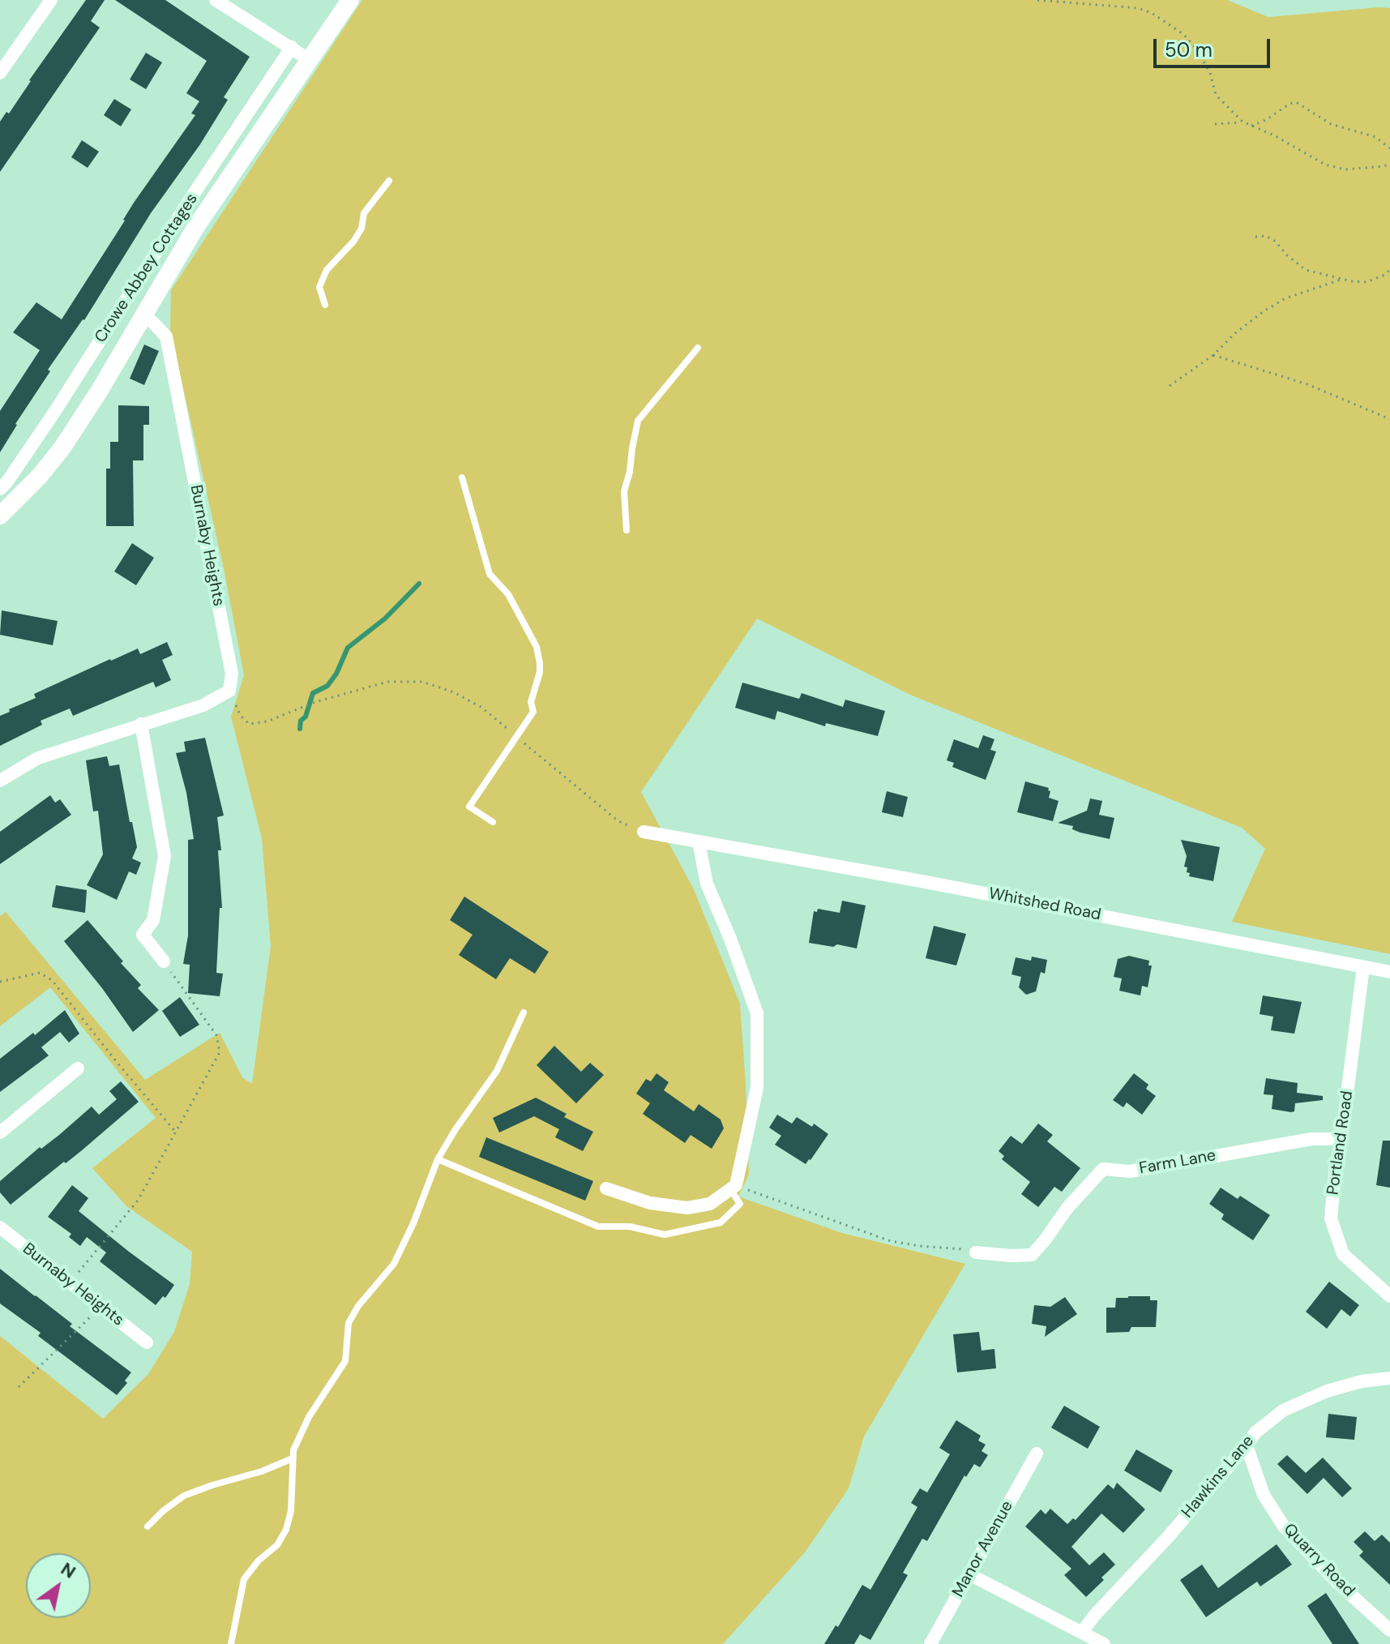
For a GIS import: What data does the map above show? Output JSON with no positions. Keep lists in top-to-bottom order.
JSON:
{
  "streets": {
    "street": [
      "Crowe Abbey Cottages",
      "Burnaby Heights",
      "Whitshed Road",
      "Portland Road",
      "Farm Lane",
      "Hawkins Lane",
      "Manor Avenue",
      "Quarry Road"
    ]
  },
  "crossings": [
    ["Whitshed Road", "Portland Road"],
    ["Portland Road", "Farm Lane"],
    ["Hawkins Lane", "Quarry Road"]
  ],
  "scale_bar": "50 m",
  "north": "top right"
}
